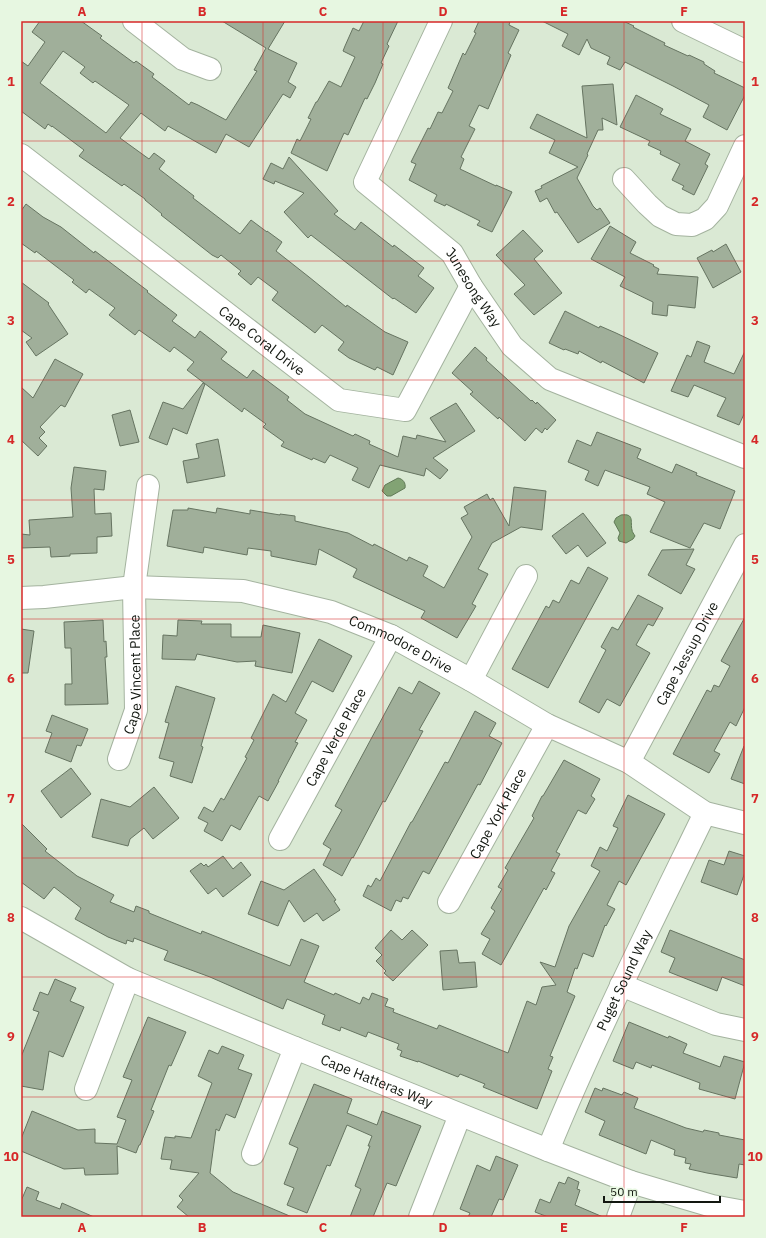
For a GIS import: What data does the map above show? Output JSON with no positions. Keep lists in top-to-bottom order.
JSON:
{
  "streets": {
    "street": [
      "Junesong Way",
      "Cape Coral Drive",
      "Commodore Drive",
      "Cape Jessup Drive",
      "Cape Vincent Place",
      "Cape Verde Place",
      "Cape York Place",
      "Puget Sound Way",
      "Cape Hatteras Way"
    ]
  },
  "crossings": [
    ["Junesong Way", "Cape Coral Drive"],
    ["Commodore Drive", "Cape Jessup Drive"],
    ["Commodore Drive", "Cape Vincent Place"],
    ["Commodore Drive", "Cape Verde Place"],
    ["Commodore Drive", "Cape York Place"],
    ["Commodore Drive", "Puget Sound Way"],
    ["Puget Sound Way", "Cape Hatteras Way"]
  ],
  "scale_bar": "50 m",
  "grid": {
    "columns": [
      "A",
      "B",
      "C",
      "D",
      "E",
      "F"
    ],
    "rows": [
      "1",
      "2",
      "3",
      "4",
      "5",
      "6",
      "7",
      "8",
      "9",
      "10"
    ]
  }
}
